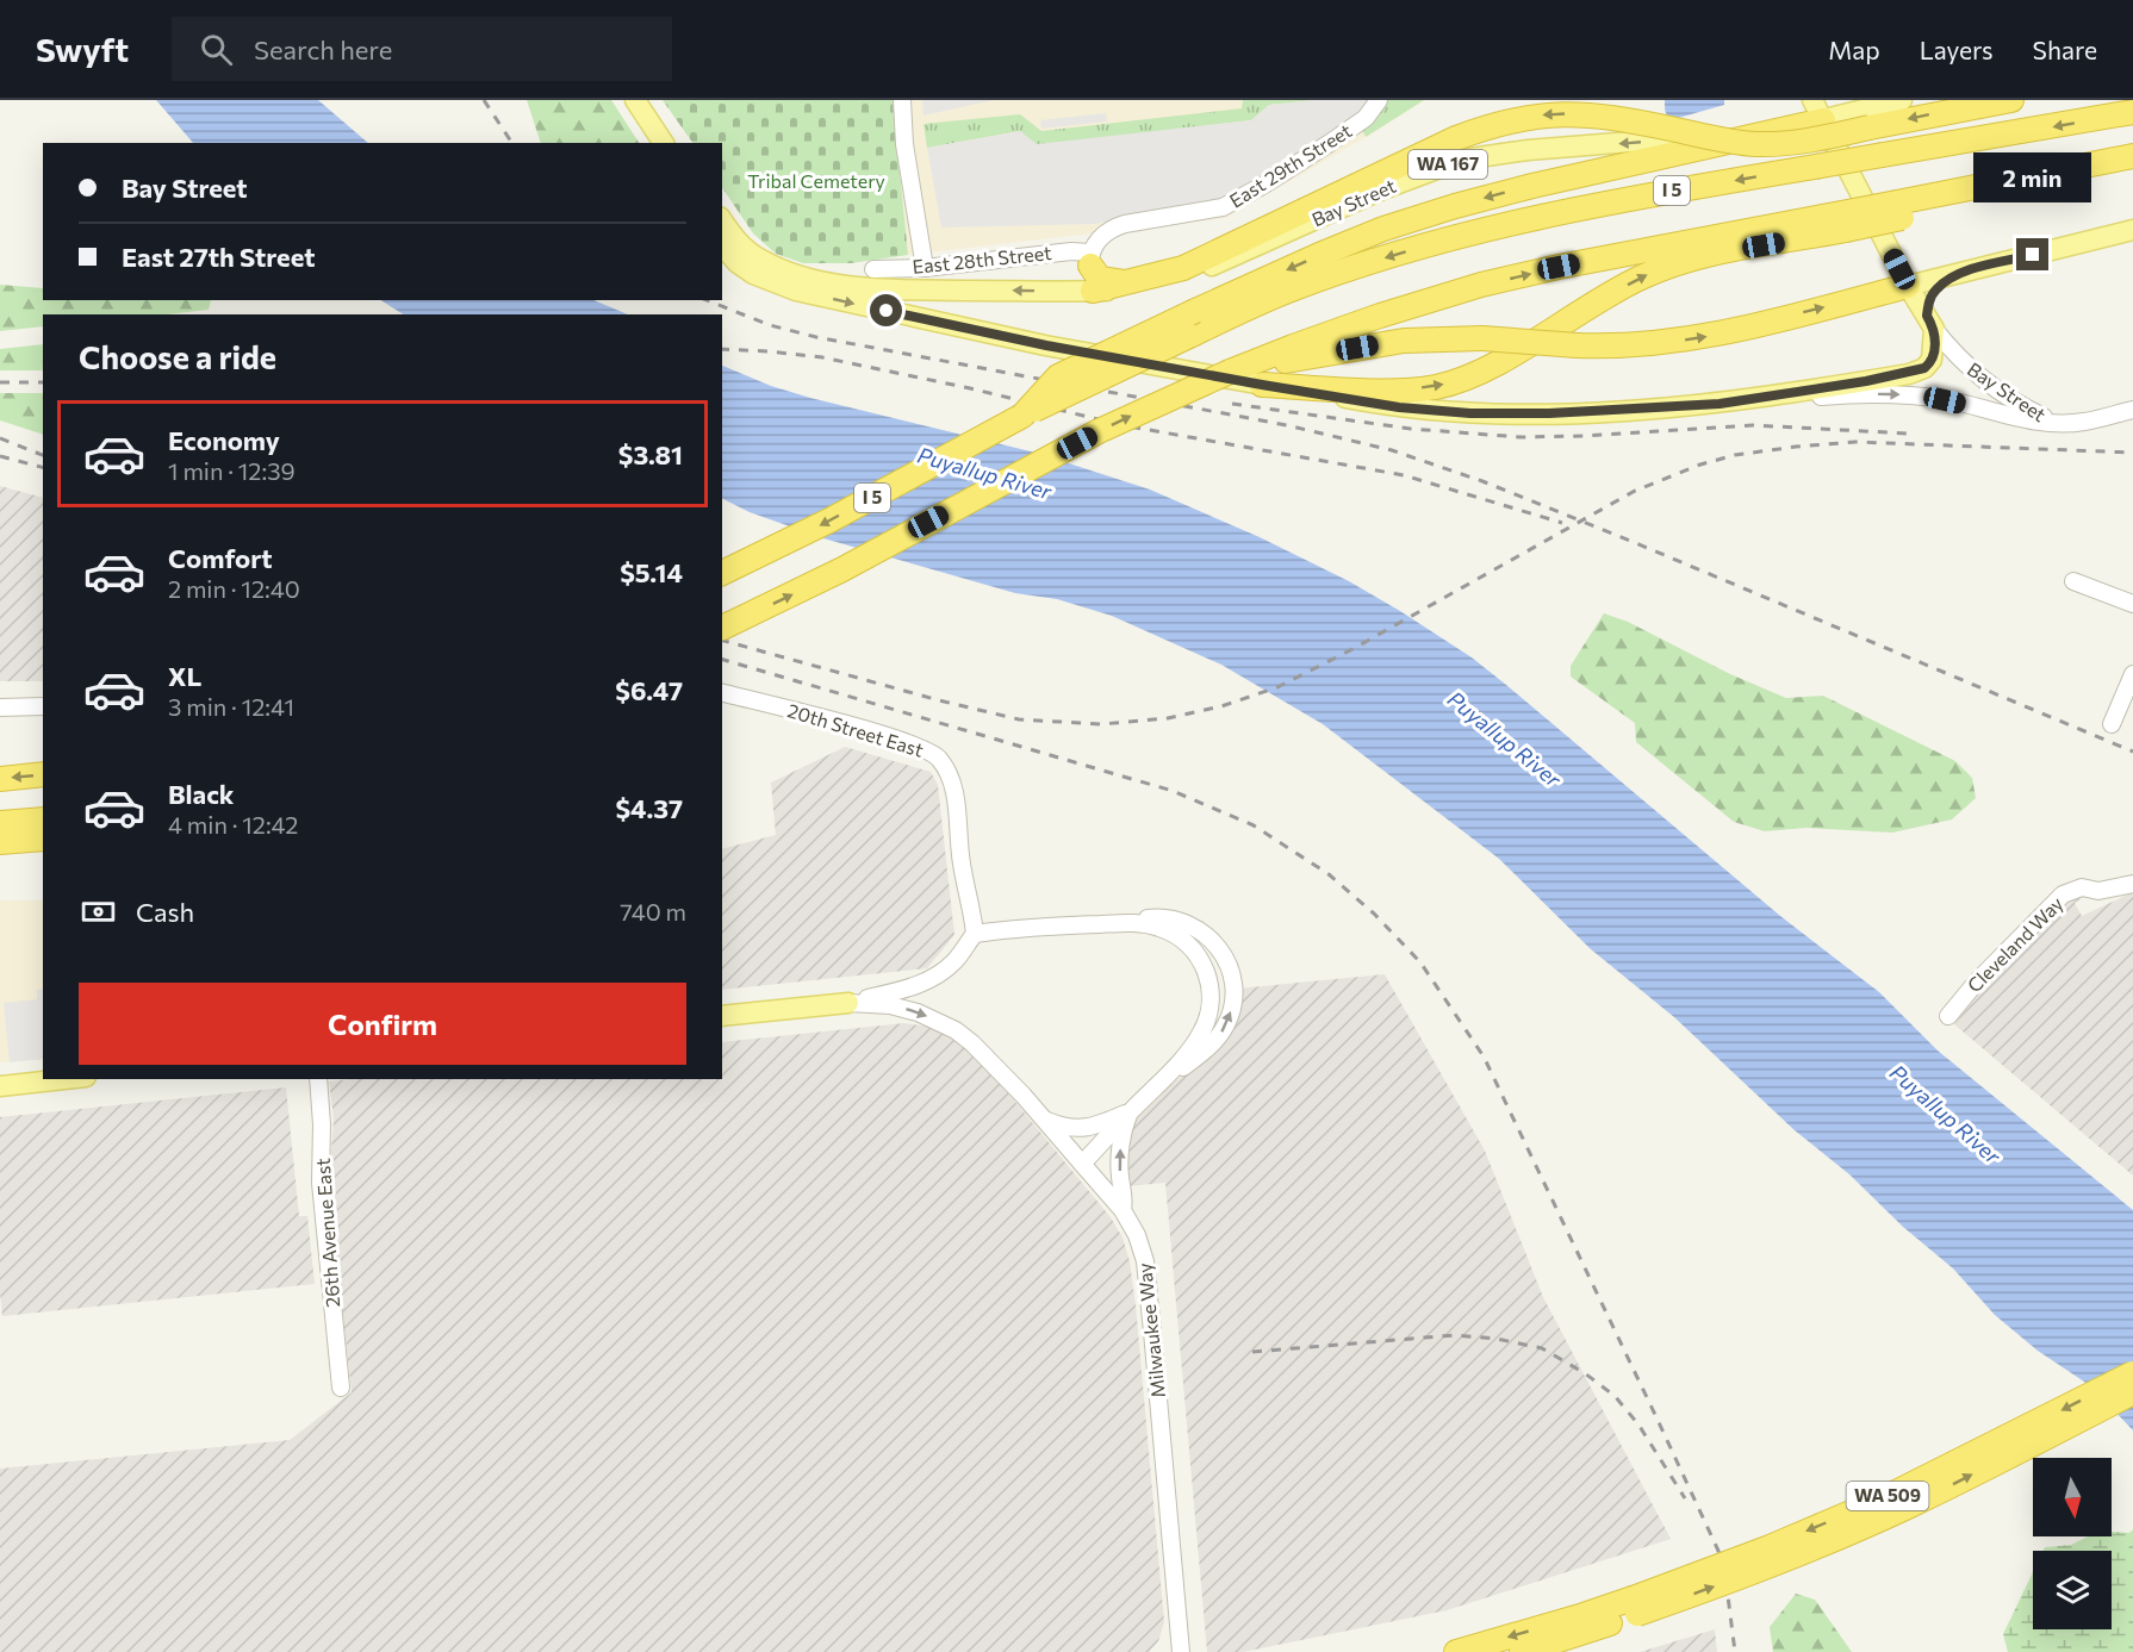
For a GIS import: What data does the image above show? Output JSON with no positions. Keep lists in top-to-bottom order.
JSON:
{
  "streets": {
    "highway": ["I 5", "WA 509"],
    "main road": ["WA 167", "Bay Street"],
    "street": [
      "East 29th Street",
      "East 28th Street",
      "20th Street East",
      "Cleveland Way",
      "26th Avenue East",
      "Milwaukee Way"
    ]
  },
  "crossings": [
    ["East 29th Street", "East 28th Street"]
  ],
  "water": ["Puyallup River"],
  "parks": ["Tribal Cemetery"],
  "north": "bottom",
  "page": {
    "header": "Swyft",
    "search": "Search here",
    "nav": ["Map", "Layers", "Share"],
    "banner": ["Bay Street", "East 27th Street"],
    "bubble": "2 min",
    "heading": "Choose a ride",
    "list": [
      {
        "name": "Economy",
        "note": "1 min · 12:39",
        "value": "$3.81"
      },
      {
        "name": "Comfort",
        "note": "2 min · 12:40",
        "value": "$5.14"
      },
      {
        "name": "XL",
        "note": "3 min · 12:41",
        "value": "$6.47"
      },
      {
        "name": "Black",
        "note": "4 min · 12:42",
        "value": "$4.37"
      }
    ],
    "pay": ["Cash", "740 m"],
    "buttons": "Confirm"
  }
}
